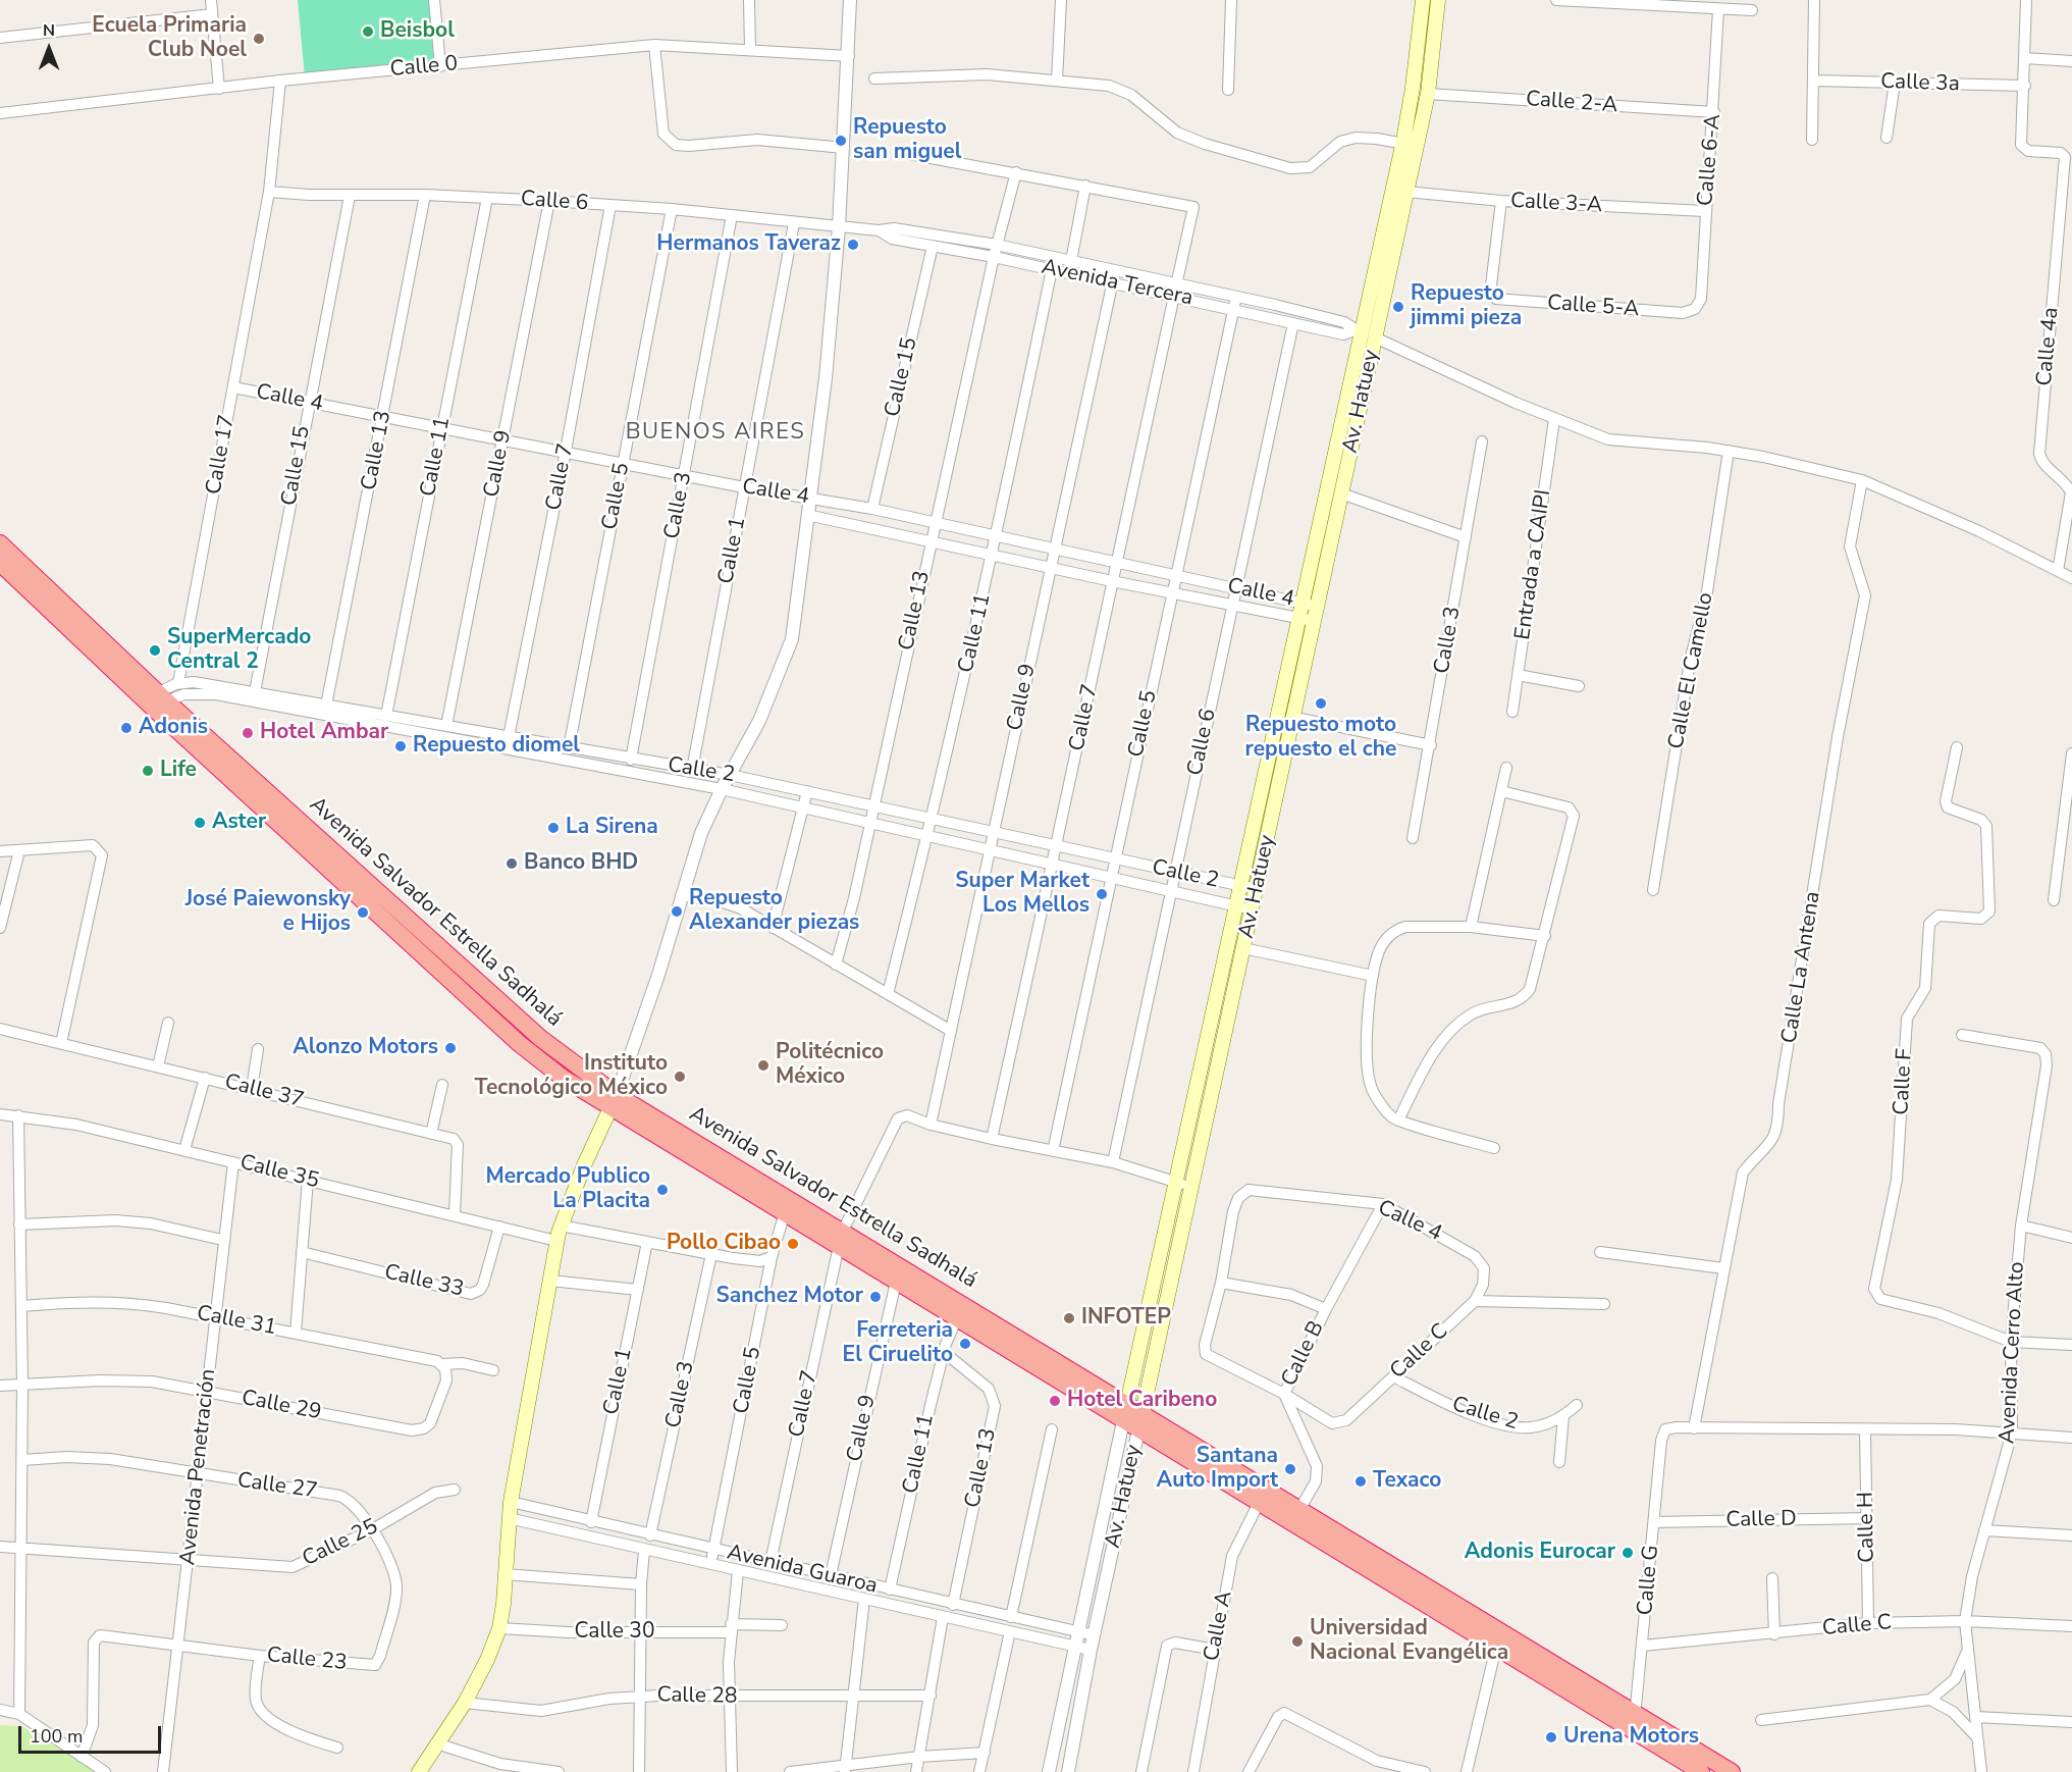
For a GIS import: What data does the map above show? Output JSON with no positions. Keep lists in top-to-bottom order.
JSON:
{
  "streets": {
    "highway": ["Avenida Salvador Estrella Sadhalá"],
    "main road": ["Av. Hatuey"],
    "street": [
      "Calle 0",
      "Calle 3a",
      "Calle 2-A",
      "Calle 6-A",
      "Calle 6",
      "Calle 3-A",
      "Avenida Tercera",
      "Calle 5-A",
      "Calle 4a",
      "Calle 15",
      "Calle 4",
      "Calle 13",
      "Calle 17",
      "Calle 11",
      "Calle 9",
      "Calle 7",
      "Calle 5",
      "Calle 3",
      "Calle 1",
      "Entrada a CAIPI",
      "Calle El Camello",
      "Calle 2",
      "Calle La Antena",
      "Calle F",
      "Calle 37",
      "Calle 35",
      "Calle 33",
      "Calle 31",
      "Calle C",
      "Avenida Cerro Alto",
      "Calle B",
      "Calle 29",
      "Avenida Penetración",
      "Calle 27",
      "Calle D",
      "Calle H",
      "Calle 25",
      "Avenida Guaroa",
      "Calle G",
      "Calle A",
      "Calle 30",
      "Calle 23",
      "Calle 28"
    ]
  },
  "crossings": [
    ["Calle 0", "Calle 17"],
    ["Calle 3a", "Calle 4a"],
    ["Calle 2-A", "Calle 6-A"],
    ["Calle 2-A", "Av. Hatuey"],
    ["Calle 6-A", "Calle 3-A"],
    ["Calle 6-A", "Calle 5-A"],
    ["Calle 6", "Avenida Tercera"],
    ["Calle 6", "Calle 15"],
    ["Calle 6", "Calle 4"],
    ["Calle 6", "Calle 13"],
    ["Calle 6", "Calle 17"],
    ["Calle 6", "Calle 11"],
    ["Calle 6", "Calle 9"],
    ["Calle 6", "Calle 7"],
    ["Calle 6", "Calle 5"],
    ["Calle 6", "Calle 3"],
    ["Calle 6", "Calle 1"],
    ["Calle 6", "Calle 2"],
    ["Calle 3-A", "Calle 5-A"],
    ["Calle 3-A", "Av. Hatuey"],
    ["Avenida Tercera", "Calle 15"],
    ["Avenida Tercera", "Av. Hatuey"],
    ["Avenida Tercera", "Calle 13"],
    ["Avenida Tercera", "Calle 11"],
    ["Avenida Tercera", "Calle 9"],
    ["Avenida Tercera", "Calle 7"],
    ["Avenida Tercera", "Calle 5"],
    ["Calle 15", "Calle 4"],
    ["Calle 15", "Calle 2"],
    ["Calle 4", "Av. Hatuey"],
    ["Calle 4", "Calle 13"],
    ["Calle 4", "Calle 17"],
    ["Calle 4", "Calle 11"],
    ["Calle 4", "Calle 9"],
    ["Calle 4", "Calle 7"],
    ["Calle 4", "Calle 5"],
    ["Calle 4", "Calle 3"],
    ["Calle 4", "Calle 1"],
    ["Calle 4", "Calle C"],
    ["Calle 4", "Calle B"],
    ["Av. Hatuey", "Calle 2"],
    ["Av. Hatuey", "Avenida Salvador Estrella Sadhalá"],
    ["Av. Hatuey", "Avenida Guaroa"],
    ["Calle 13", "Calle 11"],
    ["Calle 13", "Calle 2"],
    ["Calle 13", "Avenida Guaroa"],
    ["Calle 17", "Calle 2"],
    ["Calle 11", "Calle 2"],
    ["Calle 11", "Avenida Salvador Estrella Sadhalá"],
    ["Calle 11", "Avenida Guaroa"],
    ["Calle 9", "Calle 2"],
    ["Calle 9", "Avenida Salvador Estrella Sadhalá"],
    ["Calle 9", "Avenida Guaroa"],
    ["Calle 7", "Calle 2"],
    ["Calle 7", "Avenida Salvador Estrella Sadhalá"],
    ["Calle 7", "Avenida Guaroa"],
    ["Calle 5", "Calle 2"],
    ["Calle 5", "Avenida Salvador Estrella Sadhalá"],
    ["Calle 5", "Avenida Guaroa"],
    ["Calle 3", "Calle 2"],
    ["Calle 3", "Avenida Guaroa"],
    ["Calle 1", "Calle 2"],
    ["Calle 1", "Avenida Guaroa"],
    ["Calle 2", "Avenida Salvador Estrella Sadhalá"],
    ["Calle 2", "Calle C"],
    ["Avenida Salvador Estrella Sadhalá", "Calle B"],
    ["Avenida Salvador Estrella Sadhalá", "Calle G"],
    ["Avenida Salvador Estrella Sadhalá", "Calle A"],
    ["Calle La Antena", "Calle G"],
    ["Calle F", "Avenida Cerro Alto"],
    ["Calle 37", "Calle 35"],
    ["Calle 35", "Calle 33"],
    ["Calle 35", "Avenida Penetración"],
    ["Calle 31", "Calle 29"],
    ["Calle 31", "Avenida Penetración"],
    ["Calle C", "Avenida Cerro Alto"],
    ["Calle C", "Calle B"],
    ["Calle C", "Calle H"],
    ["Calle C", "Calle G"],
    ["Calle 29", "Avenida Penetración"],
    ["Avenida Penetración", "Calle 27"],
    ["Avenida Penetración", "Calle 25"],
    ["Avenida Penetración", "Calle 23"],
    ["Calle 27", "Calle 25"],
    ["Calle 27", "Calle 23"],
    ["Calle D", "Calle H"],
    ["Calle D", "Calle G"],
    ["Calle 25", "Calle 23"]
  ],
  "districts": ["BUENOS AIRES"],
  "places": [
    "Beisbol",
    "Ecuela Primaria Club Noel",
    "Repuesto san miguel",
    "Hermanos Taveraz",
    "Repuesto jimmi pieza",
    "SuperMercado Central 2",
    "Repuesto moto repuesto el che",
    "Adonis",
    "Hotel Ambar",
    "Repuesto diomel",
    "Life",
    "Aster",
    "La Sirena",
    "Banco BHD",
    "Super Market Los Mellos",
    "Repuesto Alexander piezas",
    "José Paiewonsky e Hijos",
    "Alonzo Motors",
    "Politécnico México",
    "Instituto Tecnológico México",
    "Mercado Publico La Placita",
    "Pollo Cibao",
    "Sanchez Motor",
    "INFOTEP",
    "Ferreteria El Ciruelito",
    "Hotel Caribeno",
    "Santana Auto Import",
    "Texaco",
    "Adonis Eurocar",
    "Universidad Nacional Evangélica",
    "Urena Motors"
  ],
  "scale_bar": "100 m",
  "north": "top"
}
